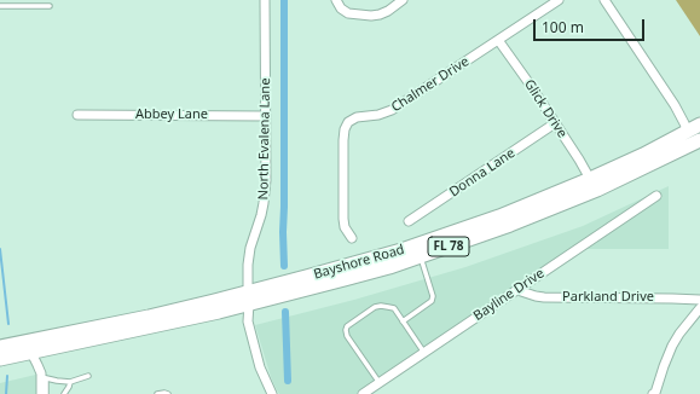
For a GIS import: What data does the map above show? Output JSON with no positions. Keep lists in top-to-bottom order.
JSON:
{
  "streets": {
    "main road": ["FL 78", "Bayshore Road"],
    "street": [
      "Chalmer Drive",
      "Glick Drive",
      "Abbey Lane",
      "North Evalena Lane",
      "Donna Lane",
      "Bayline Drive",
      "Parkland Drive"
    ]
  },
  "crossings": [
    ["Chalmer Drive", "Glick Drive"],
    ["Glick Drive", "Donna Lane"],
    ["Glick Drive", "Bayshore Road"],
    ["Abbey Lane", "North Evalena Lane"],
    ["North Evalena Lane", "Bayshore Road"],
    ["Bayline Drive", "Parkland Drive"]
  ],
  "scale_bar": "100 m"
}
